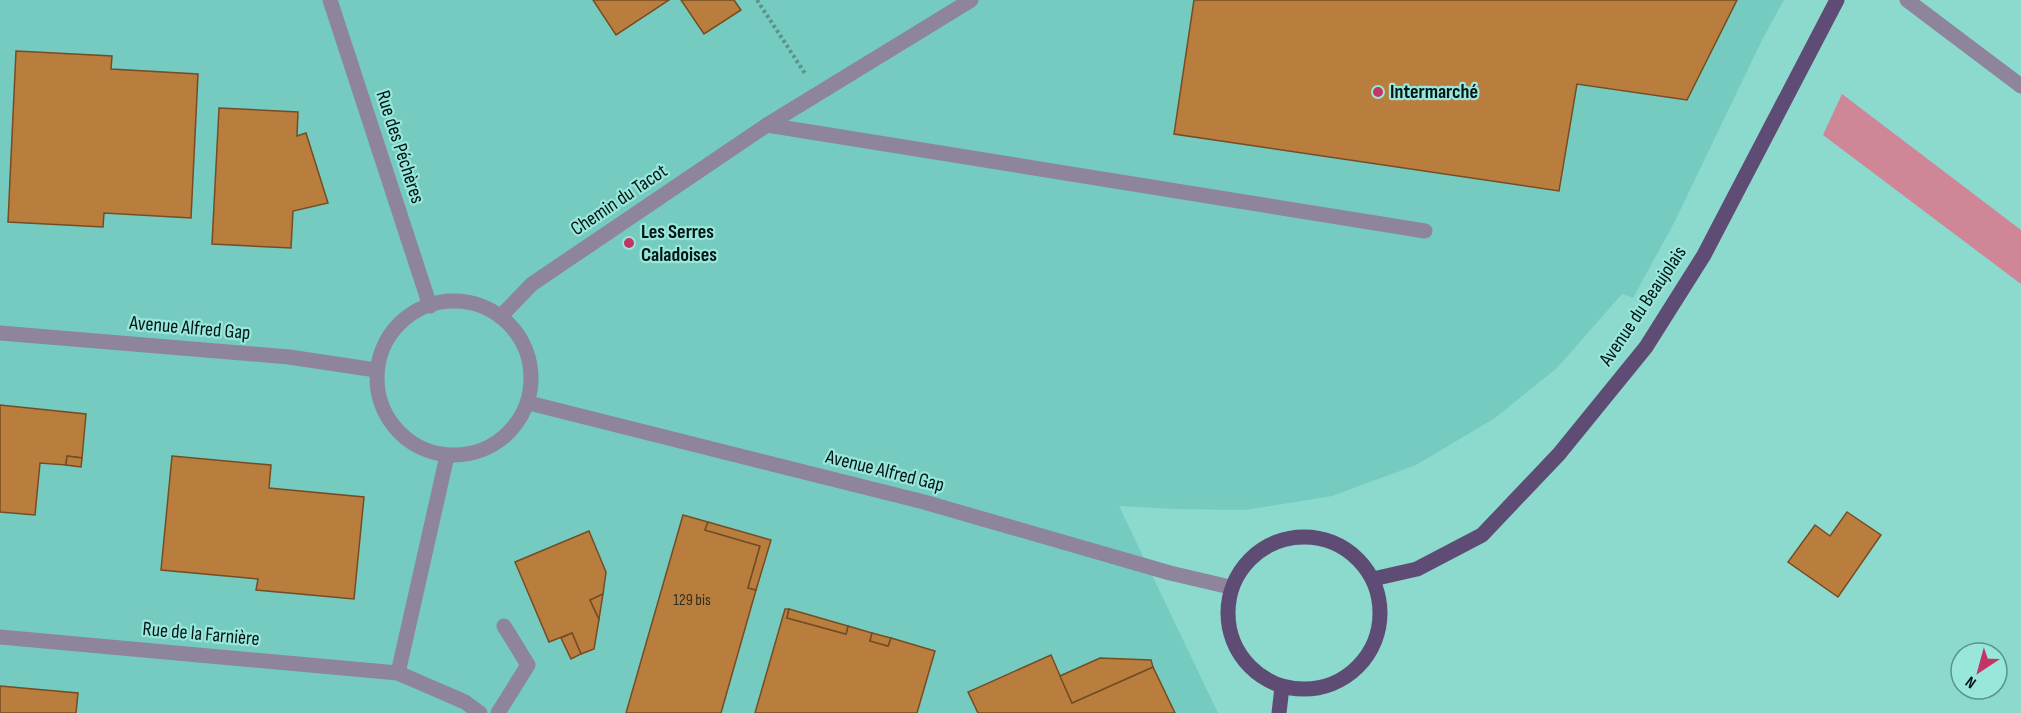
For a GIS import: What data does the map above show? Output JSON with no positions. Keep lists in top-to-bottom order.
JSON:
{
  "streets": {
    "main road": ["Avenue du Beaujolais"],
    "street": [
      "Rue des Péchères",
      "Chemin du Tacot",
      "Avenue Alfred Gap",
      "Rue de la Farnière"
    ]
  },
  "crossings": [
    ["Rue des Péchères", "Chemin du Tacot"],
    ["Rue des Péchères", "Avenue Alfred Gap"],
    ["Chemin du Tacot", "Avenue Alfred Gap"],
    ["Avenue du Beaujolais", "Avenue Alfred Gap"]
  ],
  "places": ["Intermarché", "Les Serres Caladoises"],
  "house_numbers": ["129 bis"],
  "north": "bottom left"
}
